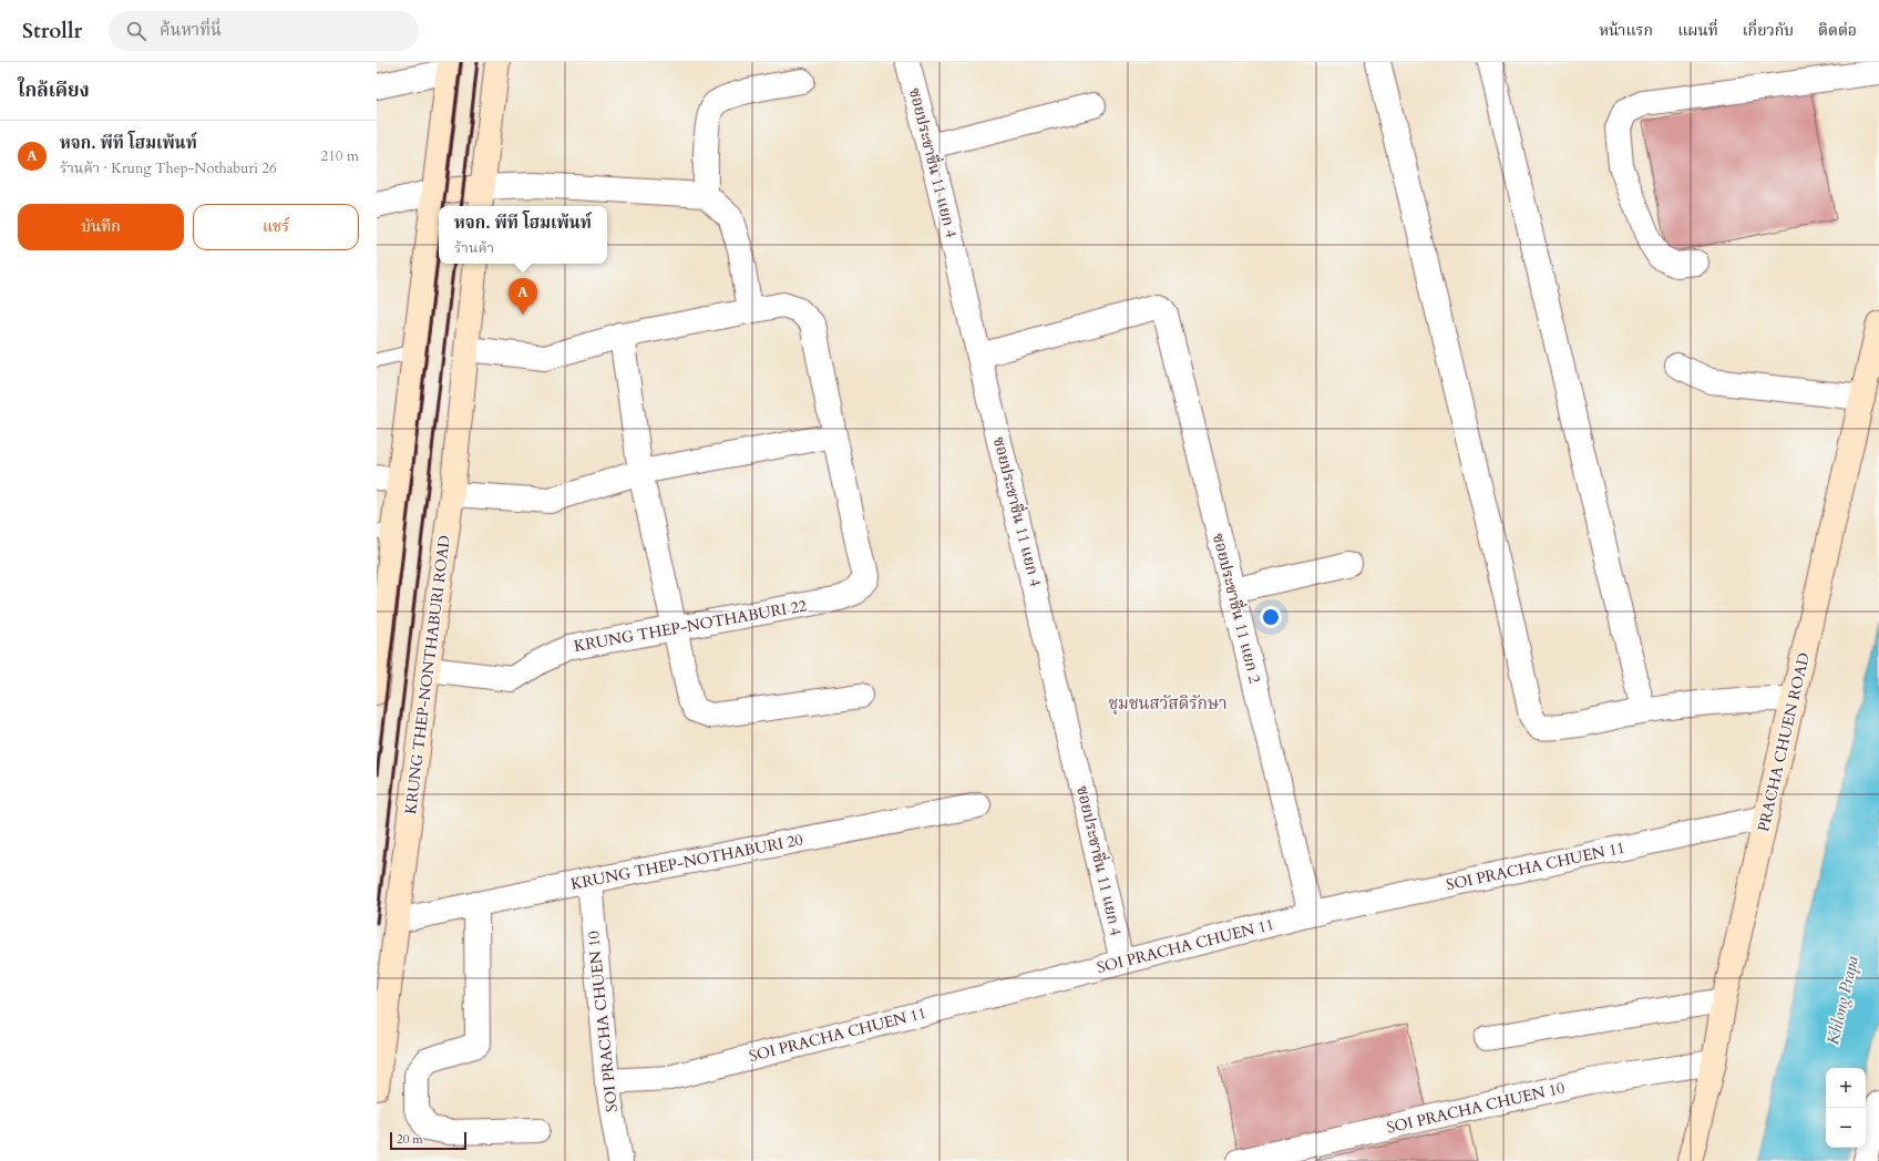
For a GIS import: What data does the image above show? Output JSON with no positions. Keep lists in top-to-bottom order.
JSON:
{
  "streets": {
    "main road": ["KRUNG THEP-NONTHABURI ROAD", "PRACHA CHUEN ROAD"],
    "street": [
      "ซอยประชาชื่น 11 แยก 4",
      "ซอยประชาชื่น 11 แยก 2",
      "KRUNG THEP-NOTHABURI 22",
      "KRUNG THEP-NOTHABURI 20",
      "SOI PRACHA CHUEN 11",
      "SOI PRACHA CHUEN 10"
    ]
  },
  "crossings": [
    ["ซอยประชาชื่น 11 แยก 4", "ซอยประชาชื่น 11 แยก 2"],
    ["ซอยประชาชื่น 11 แยก 4", "SOI PRACHA CHUEN 11"],
    ["ซอยประชาชื่น 11 แยก 2", "SOI PRACHA CHUEN 11"],
    ["KRUNG THEP-NOTHABURI 22", "KRUNG THEP-NONTHABURI ROAD"],
    ["KRUNG THEP-NONTHABURI ROAD", "KRUNG THEP-NOTHABURI 20"],
    ["PRACHA CHUEN ROAD", "SOI PRACHA CHUEN 11"],
    ["PRACHA CHUEN ROAD", "SOI PRACHA CHUEN 10"],
    ["KRUNG THEP-NOTHABURI 20", "SOI PRACHA CHUEN 10"],
    ["SOI PRACHA CHUEN 11", "SOI PRACHA CHUEN 10"]
  ],
  "districts": ["ชุมชนสวัสดิรักษา"],
  "water": ["Khlong Prapa"],
  "scale_bar": "20 m",
  "page": {
    "header": "Strollr",
    "search": "ค้นหาที่นี่",
    "nav": [
      "หน้าแรก",
      "แผนที่",
      "เกี่ยวกับ",
      "ติดต่อ"
    ],
    "heading": "ใกล้เคียง",
    "list": [
      {
        "mark": "A",
        "name": "หจก. พีที โฮมเพ้นท์",
        "note": "ร้านค้า · Krung Thep-Nothaburi 26",
        "value": "210 m"
      }
    ],
    "buttons": ["บันทึก", "แชร์"],
    "popup": ["หจก. พีที โฮมเพ้นท์", "ร้านค้า"],
    "pins": "A",
    "map_buttons": ["+", "−"],
    "scale": "20 m"
  }
}
